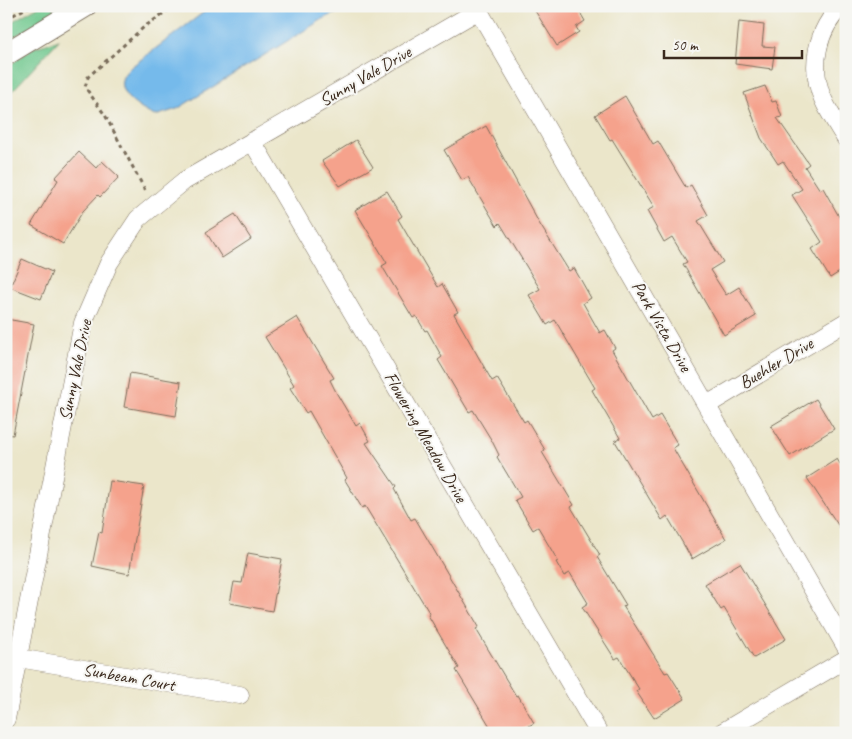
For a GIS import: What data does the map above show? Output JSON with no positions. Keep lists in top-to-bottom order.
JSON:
{
  "streets": {
    "street": [
      "Sunny Vale Drive",
      "Park Vista Drive",
      "Buehler Drive",
      "Flowering Meadow Drive",
      "Sunbeam Court"
    ]
  },
  "crossings": [
    ["Sunny Vale Drive", "Park Vista Drive"],
    ["Sunny Vale Drive", "Flowering Meadow Drive"],
    ["Sunny Vale Drive", "Sunbeam Court"],
    ["Park Vista Drive", "Buehler Drive"]
  ],
  "scale_bar": "50 m"
}
